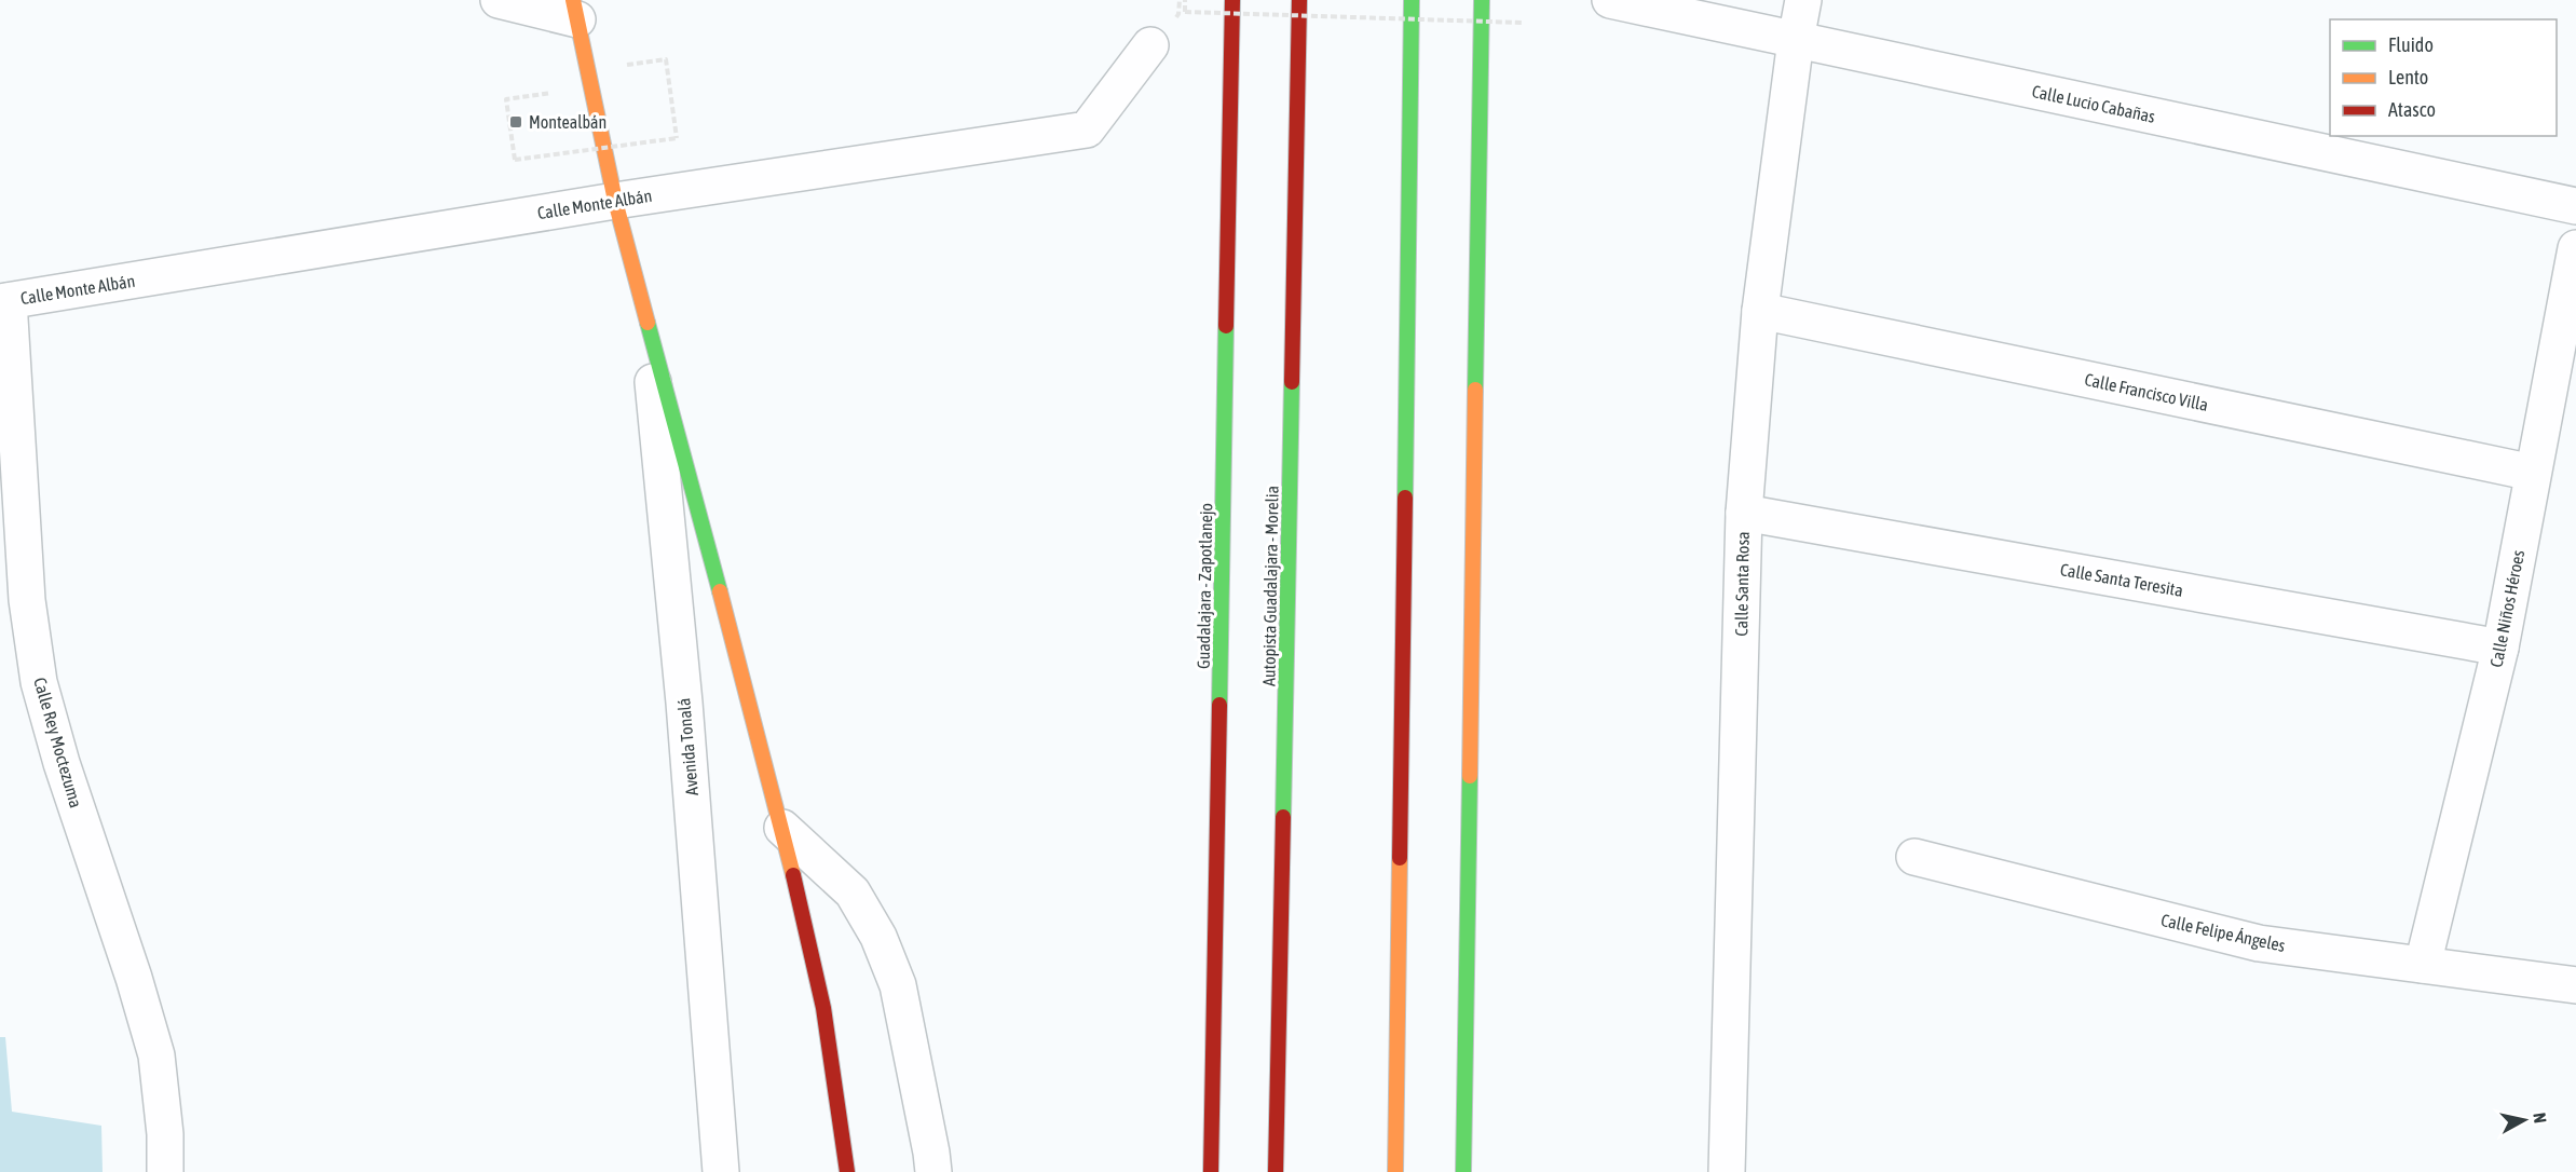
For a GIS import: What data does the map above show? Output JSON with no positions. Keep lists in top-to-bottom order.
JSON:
{
  "streets": {
    "main road": ["Guadalajara - Zapotlanejo", "Autopista Guadalajara - Morelia", "Avenida Tonalá"],
    "street": [
      "Calle Lucio Cabañas",
      "Calle Monte Albán",
      "Calle Francisco Villa",
      "Calle Santa Teresita",
      "Calle Santa Rosa",
      "Calle Niños Héroes",
      "Calle Rey Moctezuma",
      "Calle Felipe Ángeles"
    ]
  },
  "crossings": [
    ["Calle Lucio Cabañas", "Calle Santa Rosa"],
    ["Calle Monte Albán", "Calle Rey Moctezuma"],
    ["Calle Monte Albán", "Avenida Tonalá"],
    ["Calle Francisco Villa", "Calle Santa Rosa"],
    ["Calle Francisco Villa", "Calle Niños Héroes"],
    ["Calle Santa Teresita", "Calle Santa Rosa"],
    ["Calle Santa Teresita", "Calle Niños Héroes"],
    ["Calle Niños Héroes", "Calle Felipe Ángeles"]
  ],
  "places": {
    "transit": ["Montealbán"]
  },
  "legend": ["Fluido", "Lento", "Atasco"],
  "north": "right"
}
